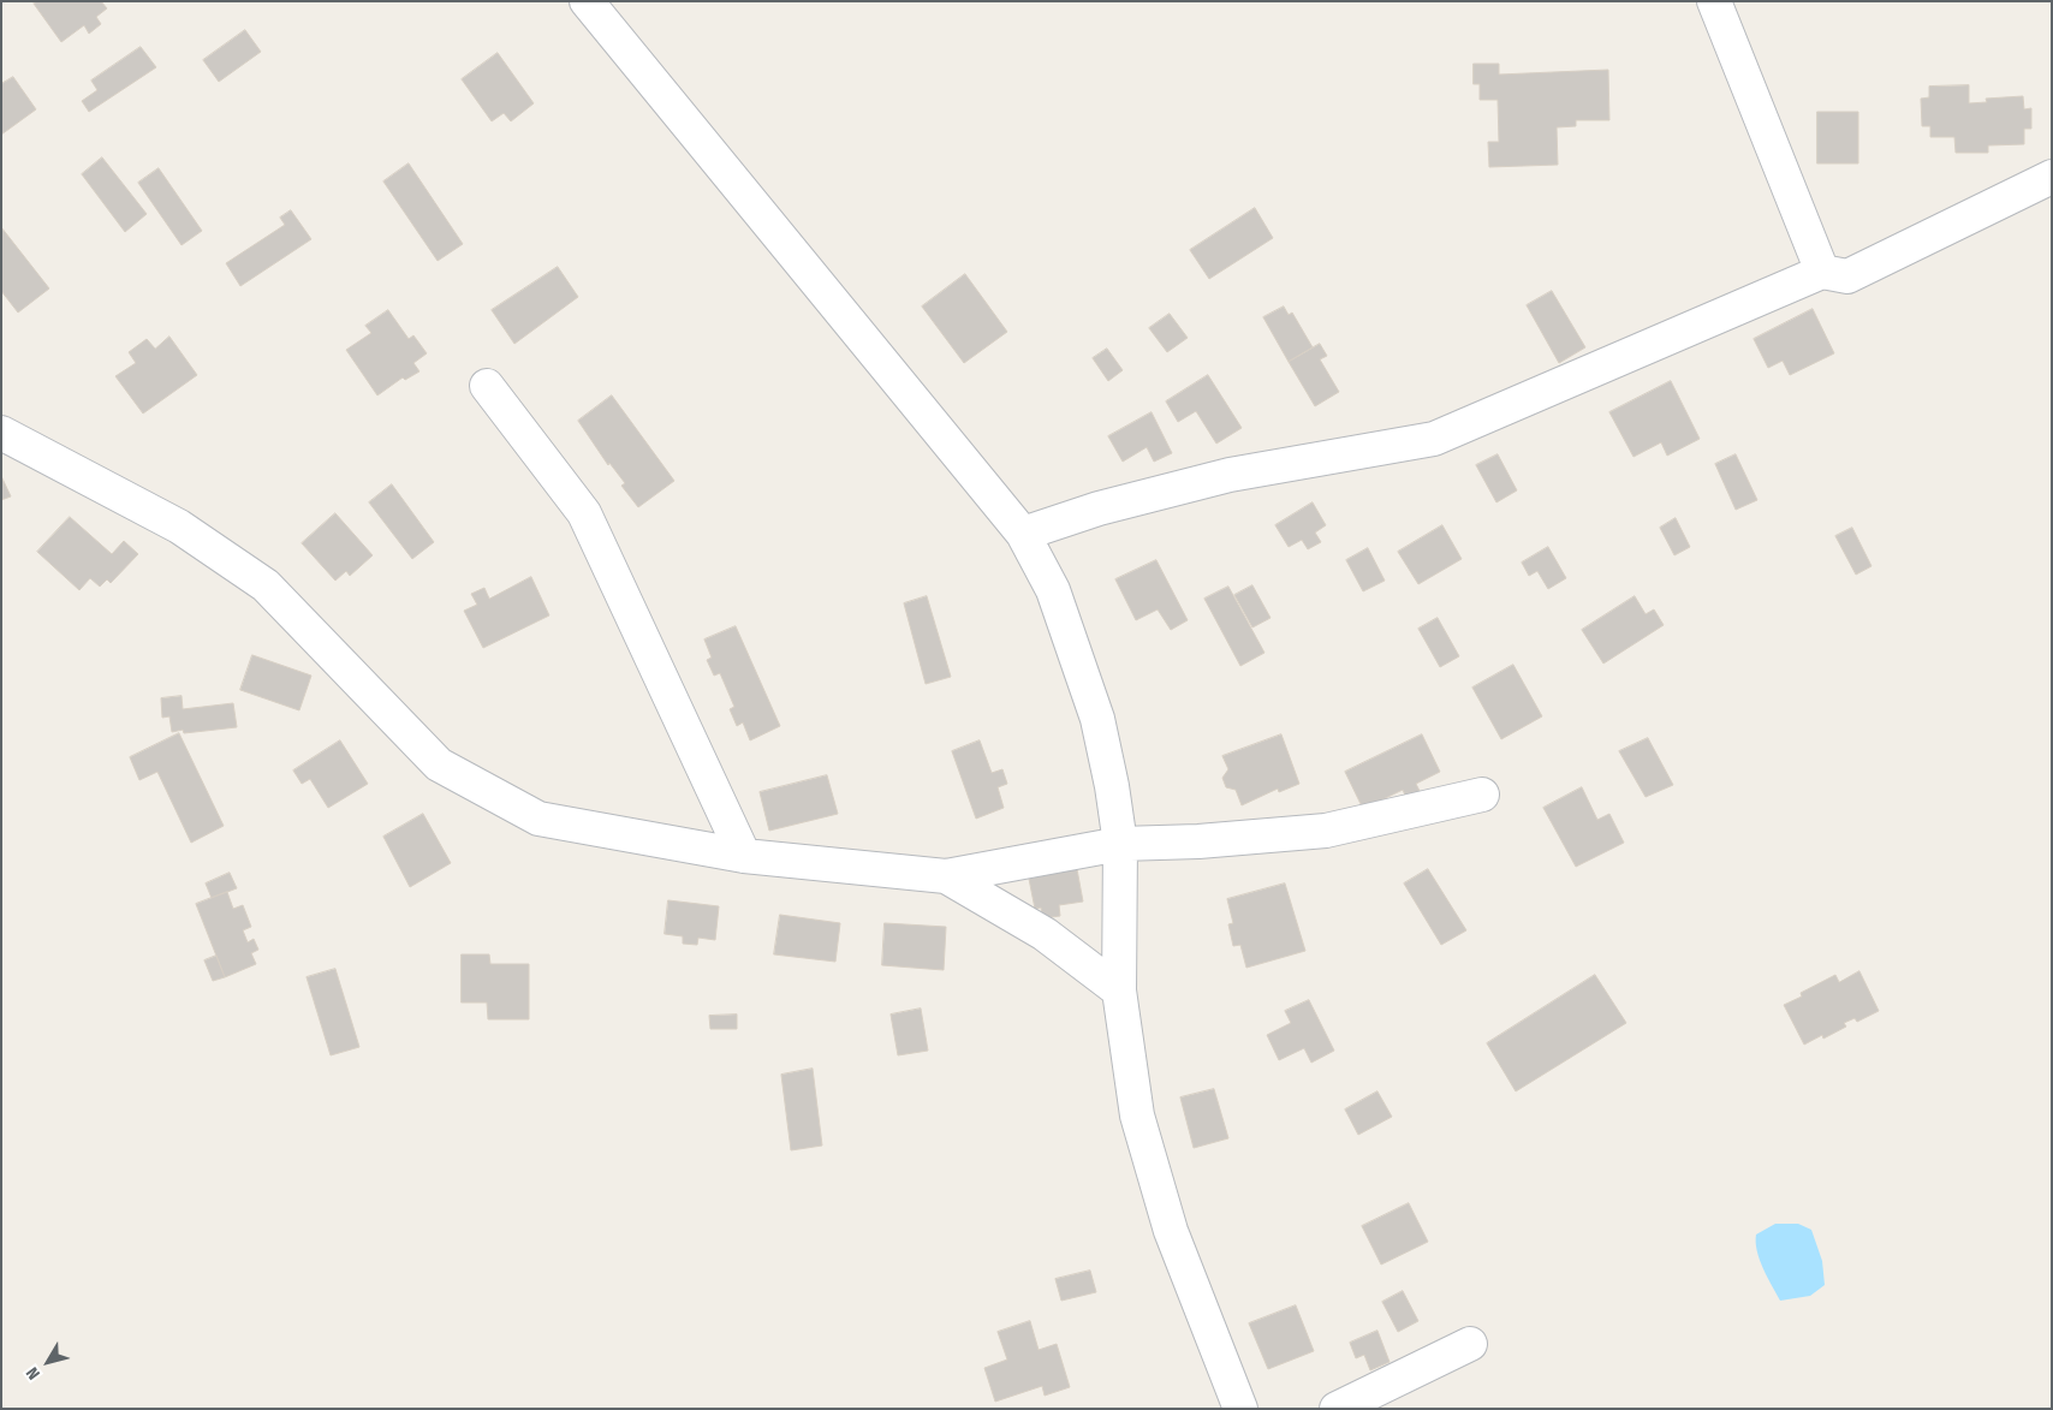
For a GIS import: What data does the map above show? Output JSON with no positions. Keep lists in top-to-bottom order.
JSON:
{
  "north": "bottom left"
}
